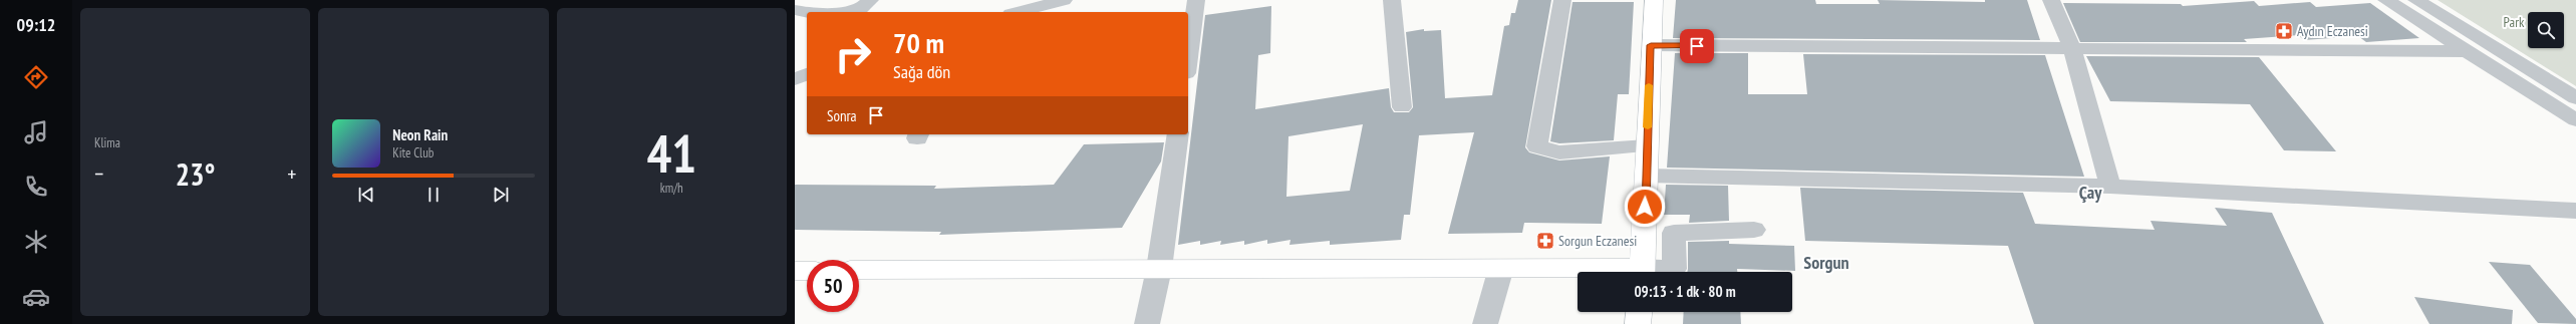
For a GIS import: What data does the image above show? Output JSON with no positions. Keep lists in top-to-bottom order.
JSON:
{
  "districts": ["Çay", "Sorgun"],
  "parks": ["Park"],
  "places": {
    "pharmacy": ["Aydın Eczanesi", "Sorgun Eczanesi"]
  },
  "page": {
    "tabs": "09:12",
    "tile": [
      "Klima",
      ["41", "km/h"]
    ],
    "turn": ["70 m", "Sağa dön"],
    "then": "Sonra",
    "song": ["Neon Rain", "Kite Club"],
    "heat": ["−", "23°", "+"],
    "limit": "50",
    "trip": "09:13 · 1 dk · 80 m"
  }
}
